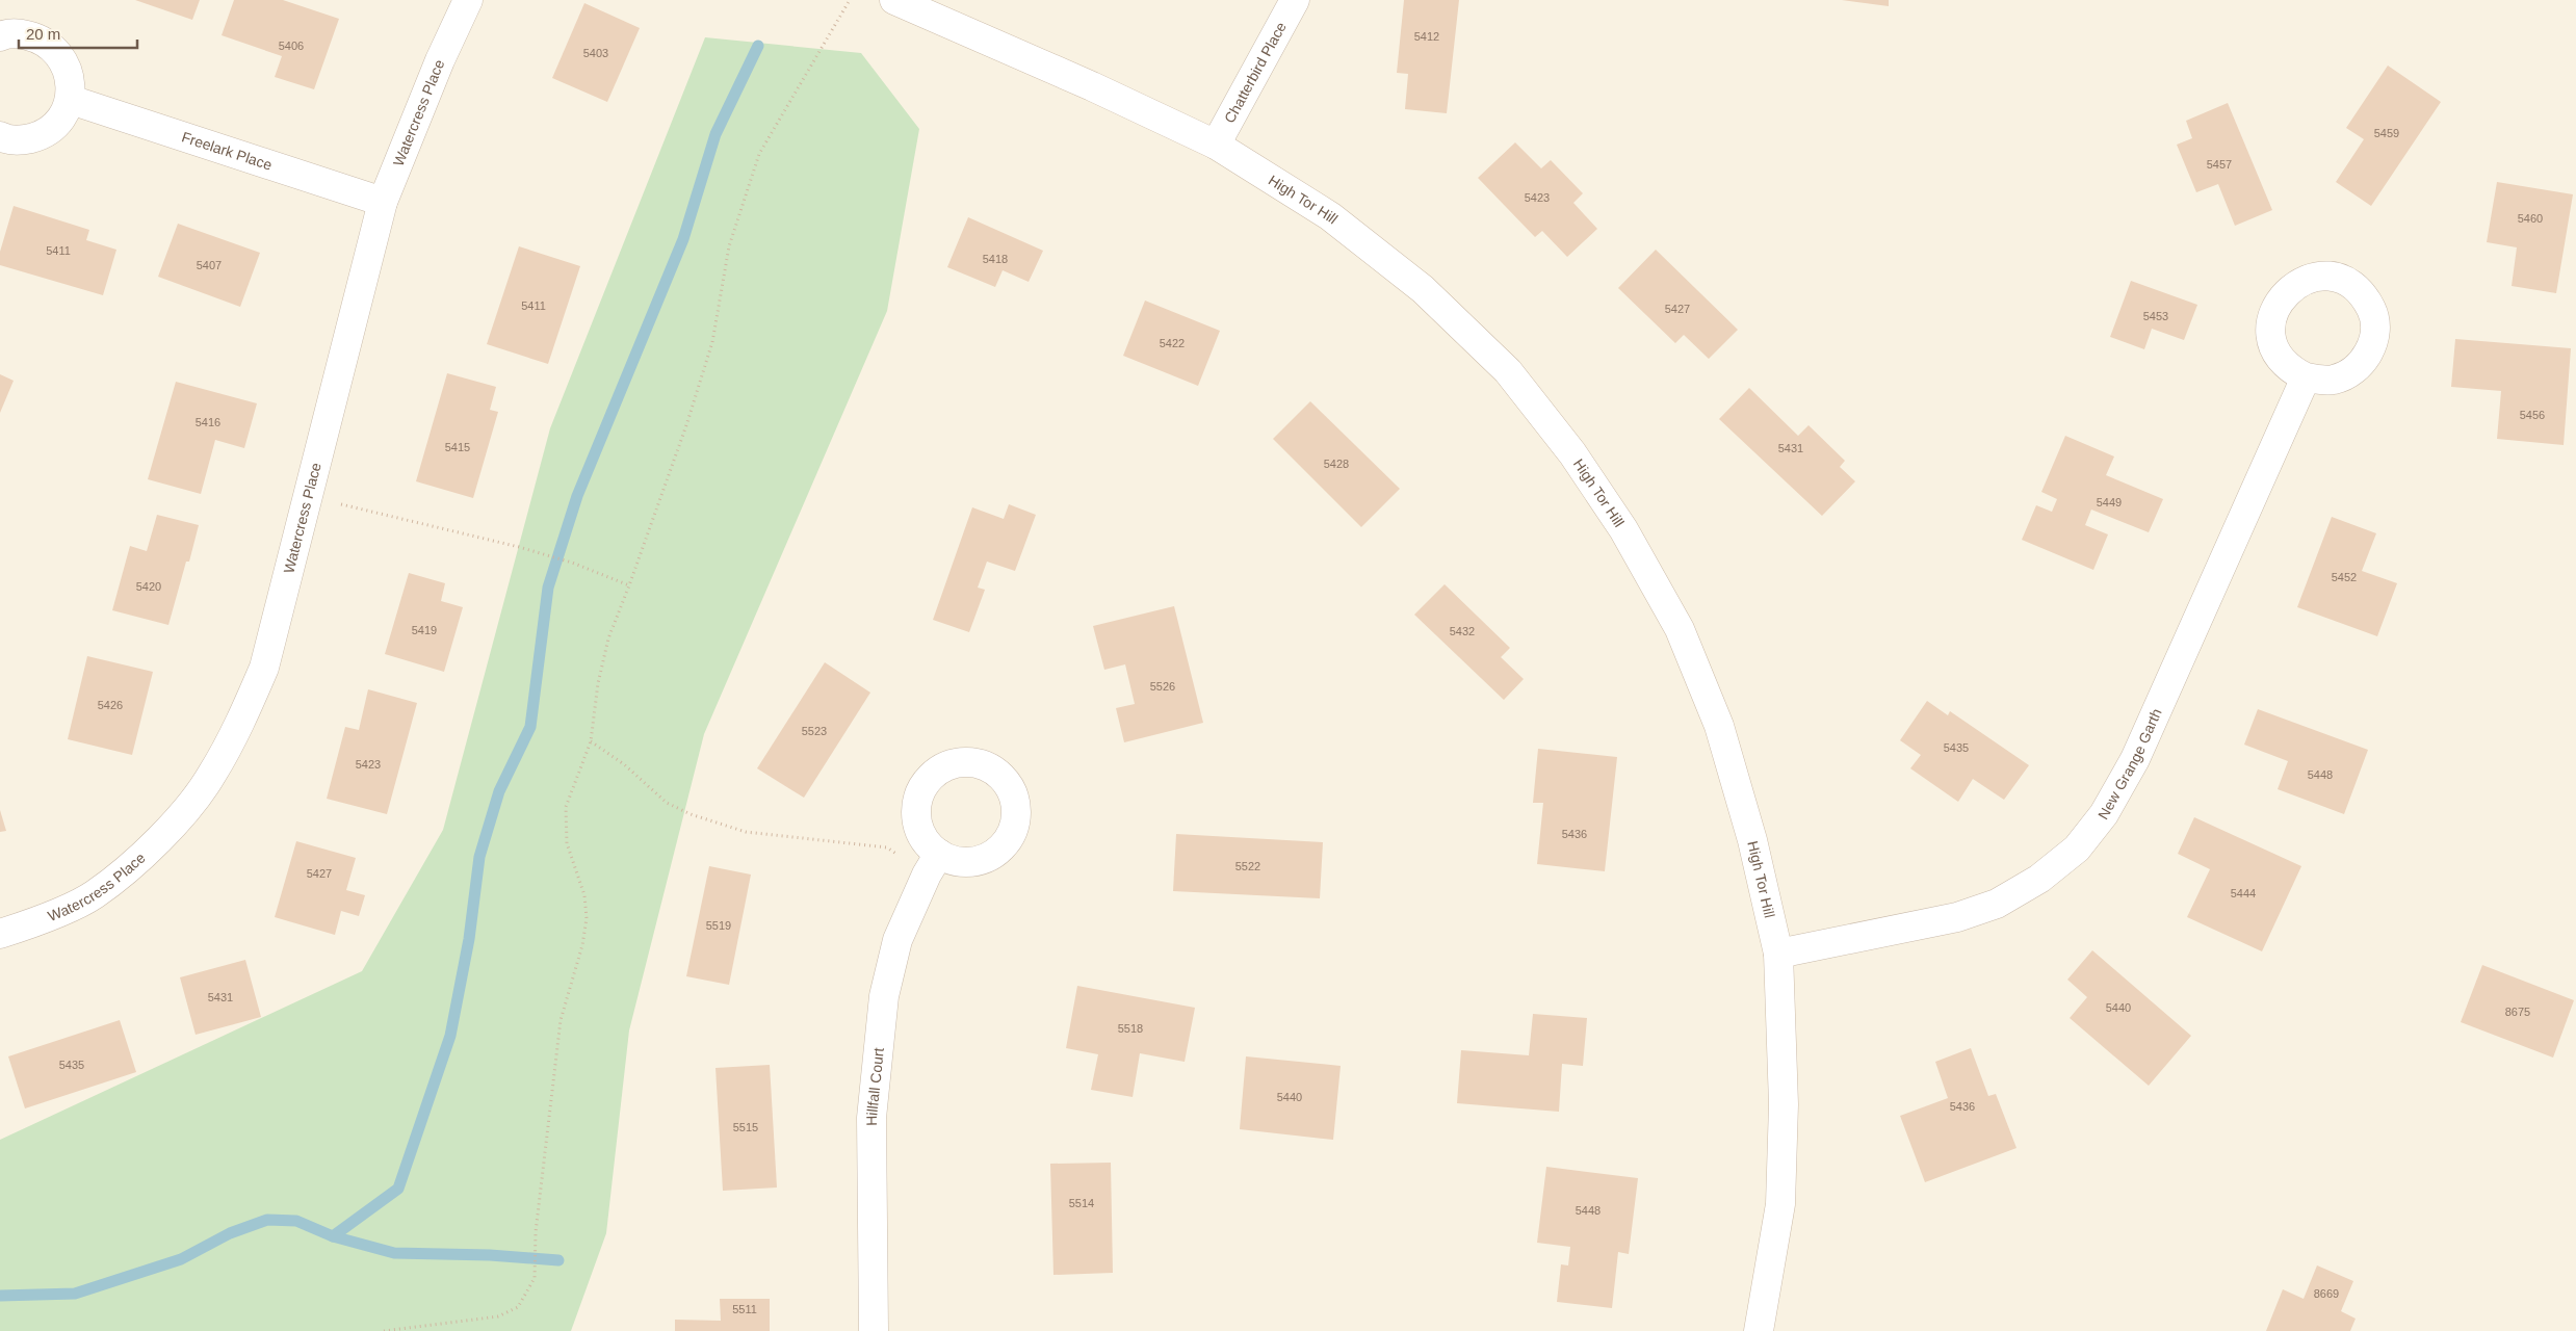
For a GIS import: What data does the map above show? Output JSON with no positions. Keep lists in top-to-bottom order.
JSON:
{
  "streets": {
    "street": [
      "Chatterbird Place",
      "Watercress Place",
      "Freelark Place",
      "High Tor Hill",
      "New Grange Garth",
      "Hillfall Court"
    ]
  },
  "crossings": [
    ["Chatterbird Place", "High Tor Hill"],
    ["Watercress Place", "Freelark Place"],
    ["High Tor Hill", "New Grange Garth"]
  ],
  "house_numbers": [
    "5412",
    "5406",
    "5403",
    "5459",
    "5457",
    "5423",
    "5460",
    "5411",
    "5418",
    "5407",
    "5411",
    "5427",
    "5453",
    "5422",
    "5456",
    "5416",
    "5415",
    "5431",
    "5428",
    "5449",
    "5452",
    "5420",
    "5419",
    "5432",
    "5526",
    "5426",
    "5523",
    "5435",
    "5423",
    "5448",
    "5436",
    "5522",
    "5427",
    "5444",
    "5519",
    "5431",
    "5440",
    "8675",
    "5518",
    "5435",
    "5440",
    "5436",
    "5515",
    "5514",
    "5448",
    "8669",
    "5511"
  ],
  "scale_bar": "20 m"
}
